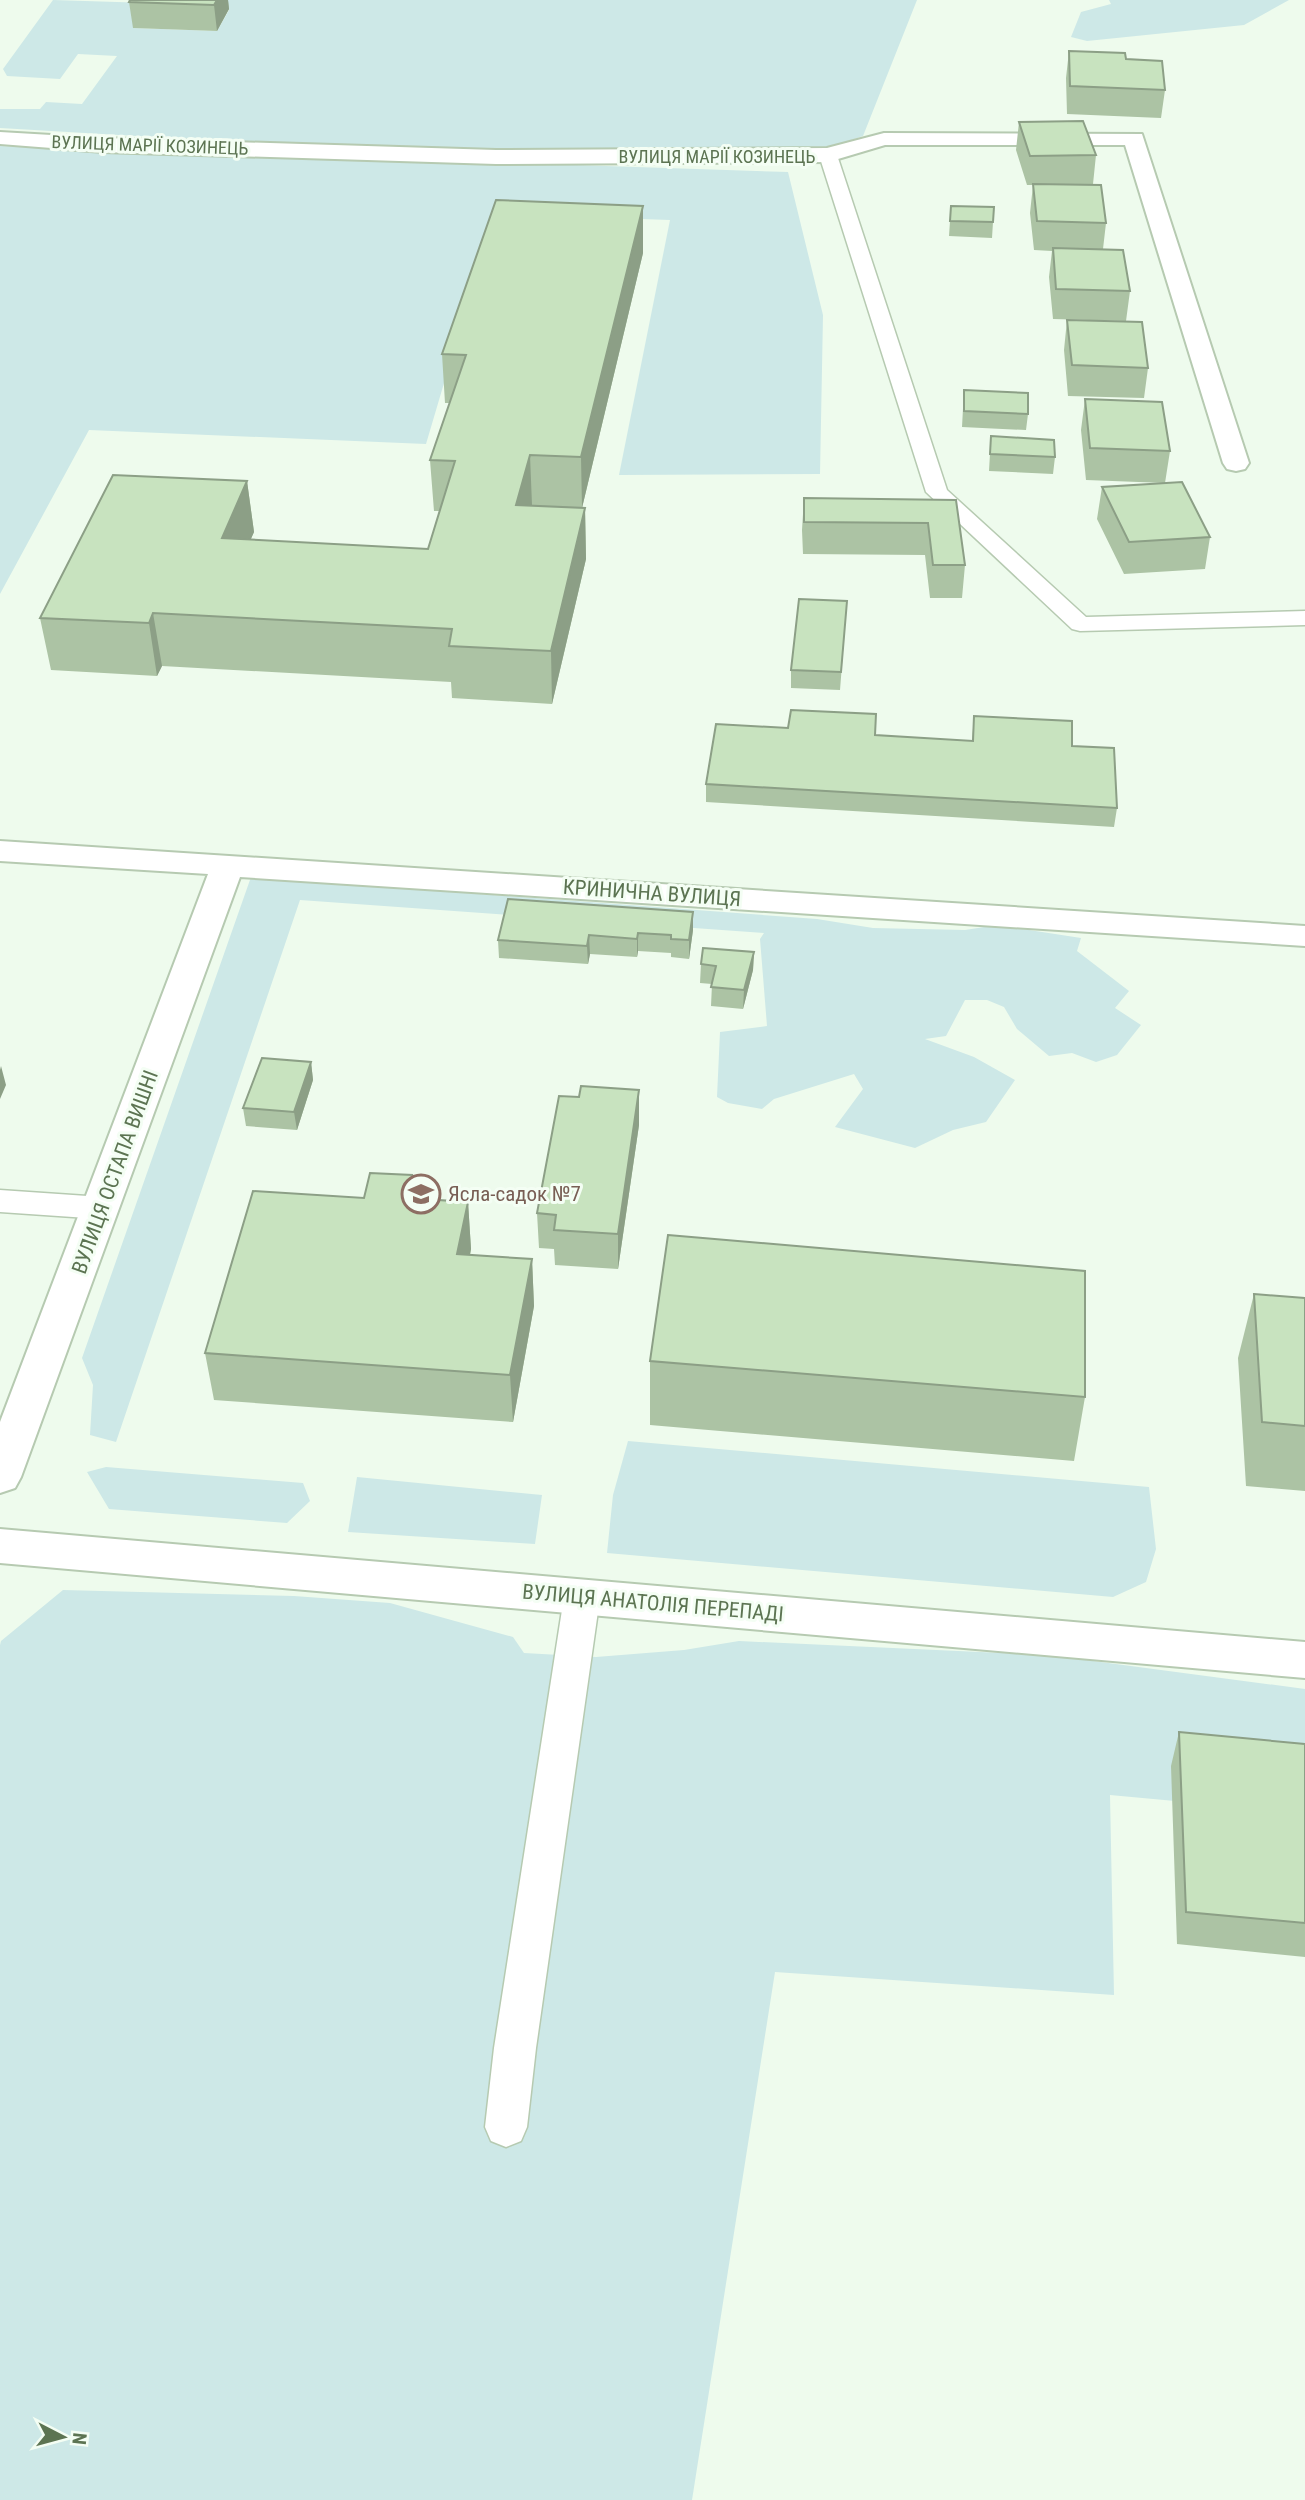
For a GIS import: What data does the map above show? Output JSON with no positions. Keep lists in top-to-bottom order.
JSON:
{
  "streets": {
    "street": [
      "ВУЛИЦЯ МАРІЇ КОЗИНЕЦЬ",
      "КРИНИЧНА ВУЛИЦЯ",
      "ВУЛИЦЯ ОСТАПА ВИШНІ",
      "ВУЛИЦЯ АНАТОЛІЯ ПЕРЕПАДІ"
    ]
  },
  "crossings": [
    ["КРИНИЧНА ВУЛИЦЯ", "ВУЛИЦЯ ОСТАПА ВИШНІ"]
  ],
  "places": {
    "school or university": ["Ясла-садок №7"]
  },
  "north": "right"
}
